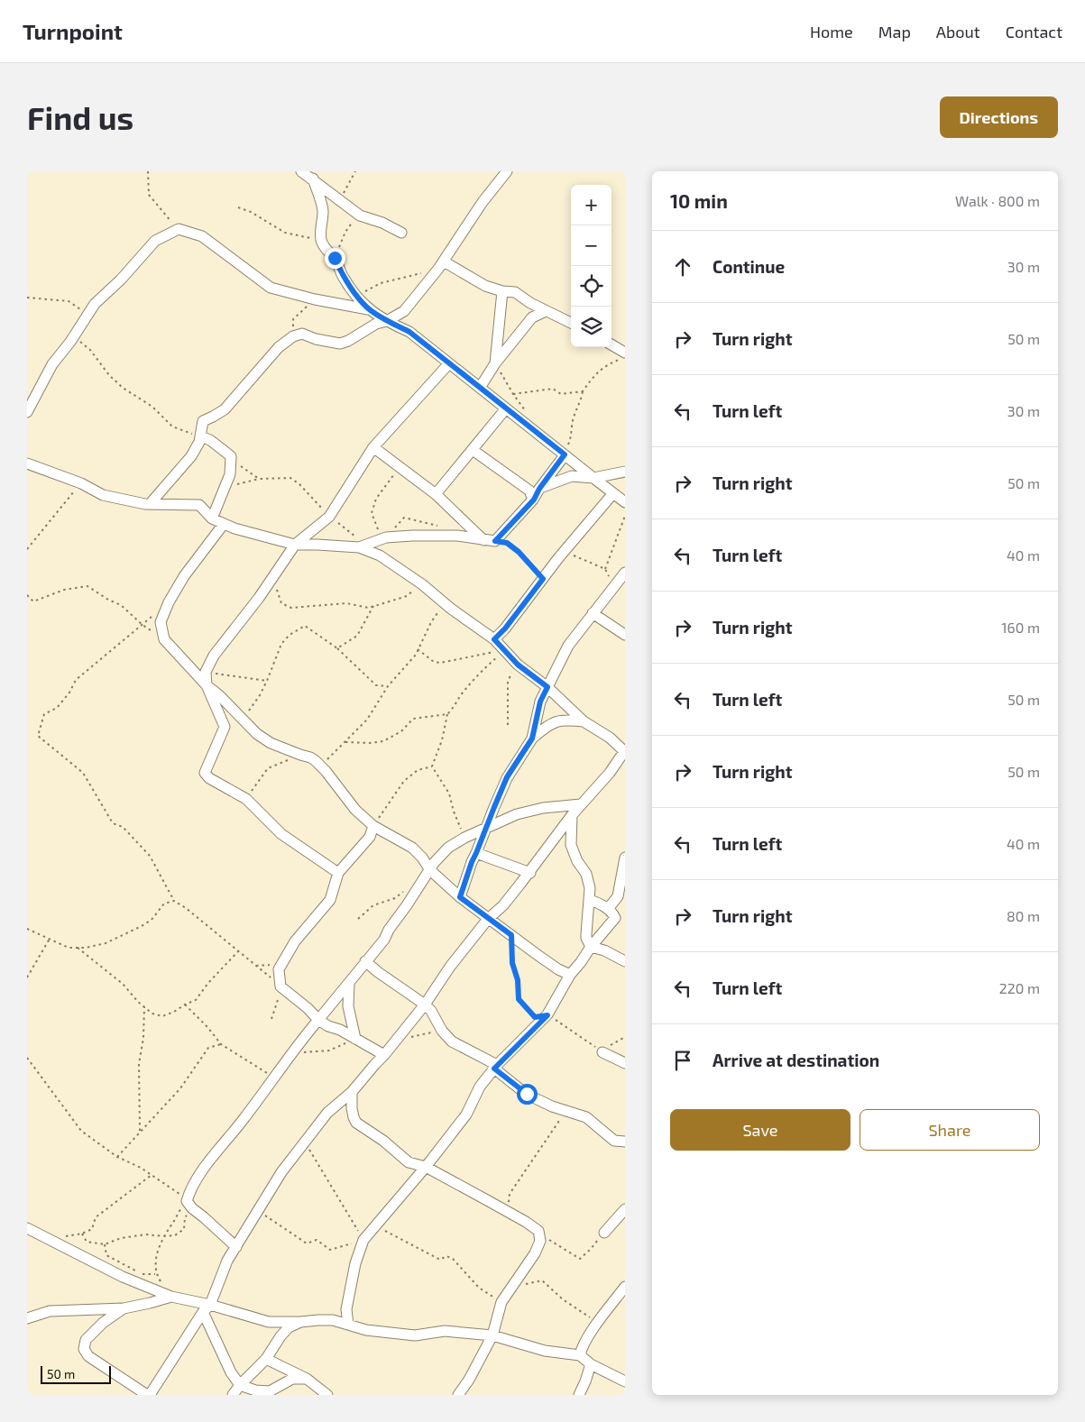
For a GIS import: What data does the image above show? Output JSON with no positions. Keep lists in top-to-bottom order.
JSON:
{
  "scale_bar": "50 m",
  "page": {
    "header": "Turnpoint",
    "nav": [
      "Home",
      "Map",
      "About",
      "Contact"
    ],
    "buttons": [
      "Directions",
      ["Save", "Share"]
    ],
    "title": "Find us",
    "heading": ["10 min", "Walk · 800 m"],
    "map_buttons": ["+", "−"],
    "list": [
      ["Continue", "30 m"],
      ["Turn right", "50 m"],
      ["Turn left", "30 m"],
      ["Turn right", "50 m"],
      ["Turn left", "40 m"],
      ["Turn right", "160 m"],
      ["Turn left", "50 m"],
      ["Turn right", "50 m"],
      ["Turn left", "40 m"],
      ["Turn right", "80 m"],
      ["Turn left", "220 m"],
      "Arrive at destination"
    ],
    "scale": "50 m"
  }
}
